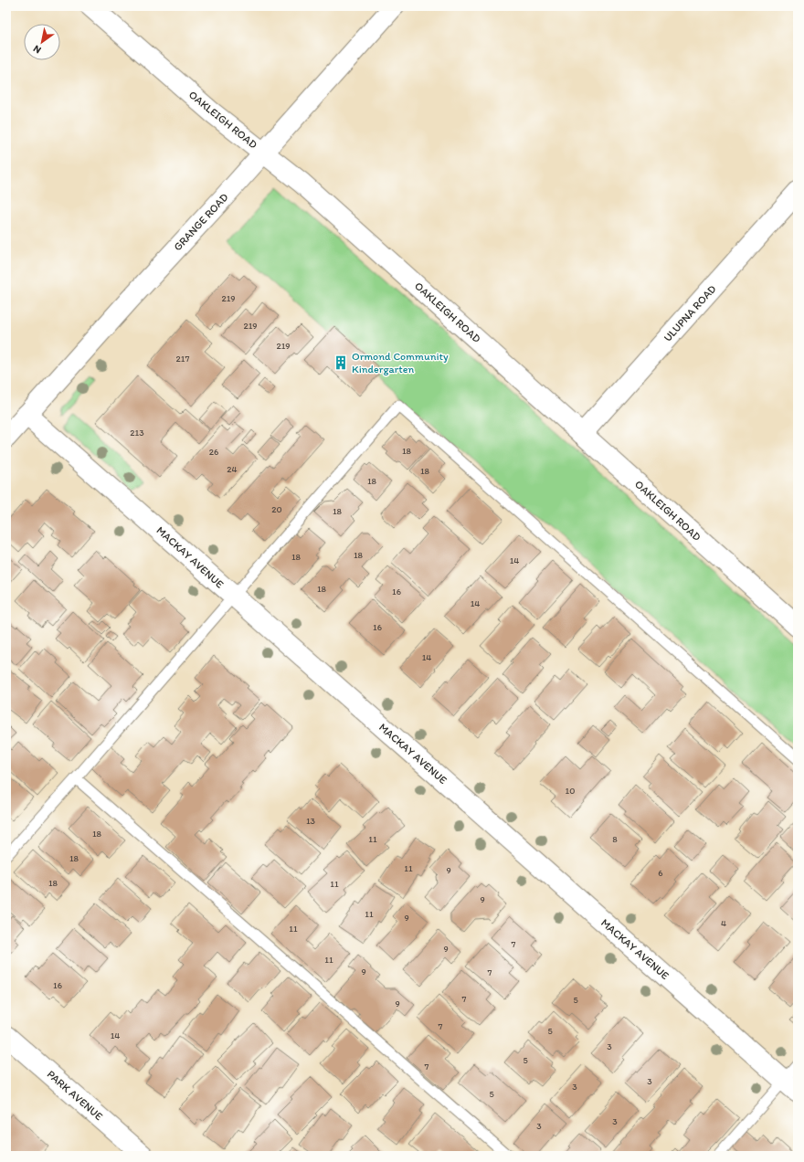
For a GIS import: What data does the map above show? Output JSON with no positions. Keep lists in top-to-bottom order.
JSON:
{
  "streets": {
    "street": [
      "OAKLEIGH ROAD",
      "GRANGE ROAD",
      "ULUPNA ROAD",
      "MACKAY AVENUE",
      "PARK AVENUE"
    ]
  },
  "crossings": [
    ["OAKLEIGH ROAD", "GRANGE ROAD"],
    ["OAKLEIGH ROAD", "ULUPNA ROAD"],
    ["GRANGE ROAD", "MACKAY AVENUE"]
  ],
  "places": {
    "building": ["Ormond Community Kindergarten"]
  },
  "house_numbers": [
    "219",
    "219",
    "219",
    "217",
    "213",
    "18",
    "26",
    "24",
    "18",
    "18",
    "20",
    "18",
    "18",
    "18",
    "14",
    "18",
    "16",
    "14",
    "16",
    "14",
    "10",
    "13",
    "18",
    "11",
    "8",
    "18",
    "11",
    "9",
    "6",
    "18",
    "11",
    "9",
    "11",
    "9",
    "4",
    "11",
    "7",
    "9",
    "11",
    "9",
    "7",
    "16",
    "7",
    "5",
    "9",
    "7",
    "5",
    "14",
    "3",
    "5",
    "7",
    "3",
    "3",
    "5",
    "3",
    "3"
  ],
  "north": "bottom left"
}
